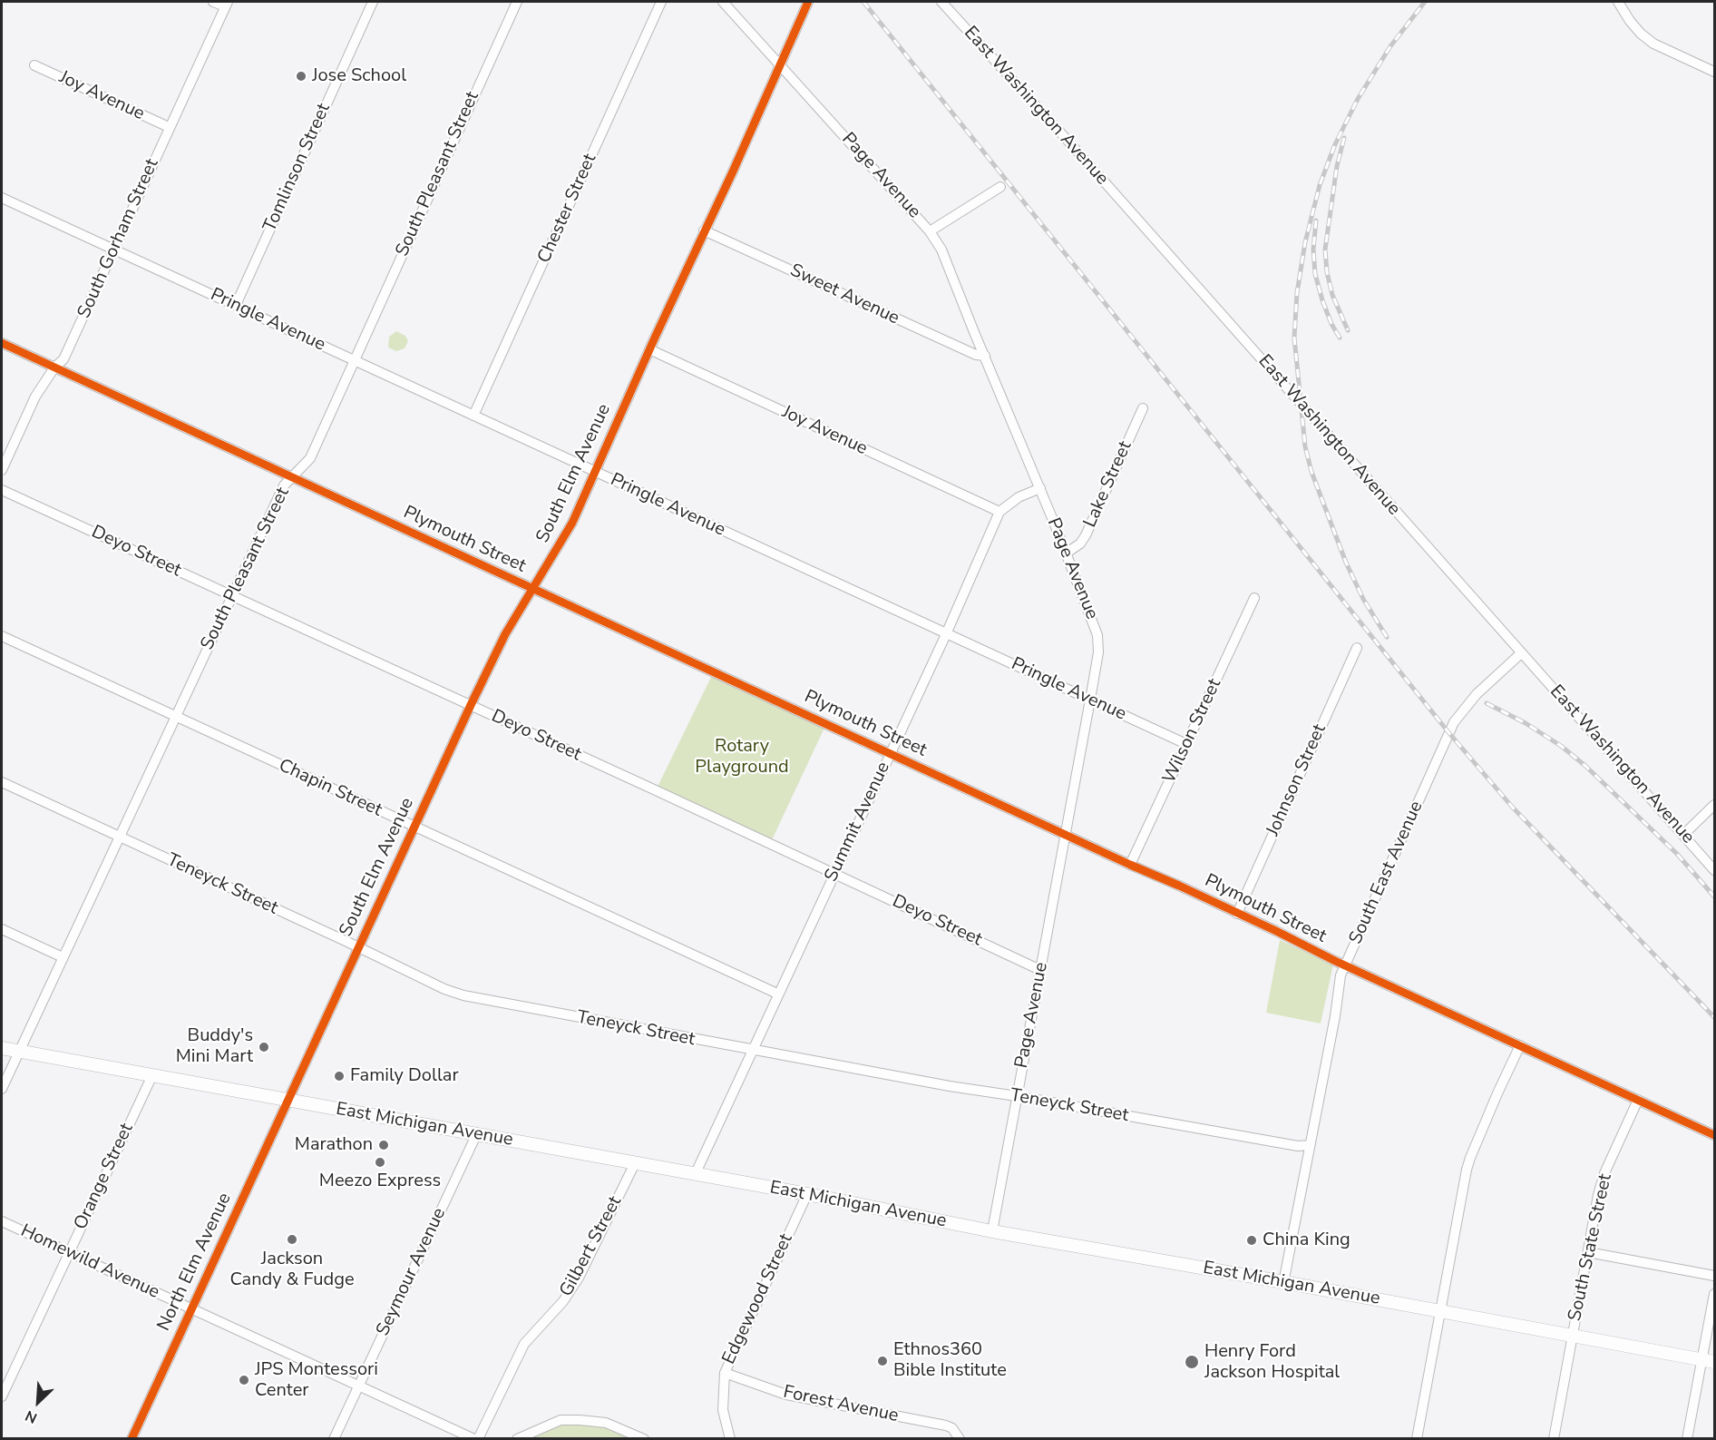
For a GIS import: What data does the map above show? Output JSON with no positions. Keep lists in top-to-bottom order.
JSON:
{
  "streets": {
    "main road": ["East Michigan Avenue"],
    "street": [
      "Joy Avenue",
      "East Washington Avenue",
      "Tomlinson Street",
      "South Pleasant Street",
      "Page Avenue",
      "Chester Street",
      "South Gorham Street",
      "Sweet Avenue",
      "Pringle Avenue",
      "South Elm Avenue",
      "Lake Street",
      "Plymouth Street",
      "Deyo Street",
      "Wilson Street",
      "Johnson Street",
      "Chapin Street",
      "Summit Avenue",
      "South East Avenue",
      "Teneyck Street",
      "Orange Street",
      "Gilbert Street",
      "South State Street",
      "Homewild Avenue",
      "North Elm Avenue",
      "Seymour Avenue",
      "Edgewood Street",
      "Forest Avenue"
    ]
  },
  "crossings": [
    ["Joy Avenue", "South Gorham Street"],
    ["Joy Avenue", "South Elm Avenue"],
    ["Joy Avenue", "Summit Avenue"],
    ["East Washington Avenue", "South East Avenue"],
    ["Tomlinson Street", "Pringle Avenue"],
    ["South Pleasant Street", "Pringle Avenue"],
    ["South Pleasant Street", "Plymouth Street"],
    ["South Pleasant Street", "Deyo Street"],
    ["South Pleasant Street", "Chapin Street"],
    ["South Pleasant Street", "Teneyck Street"],
    ["South Pleasant Street", "East Michigan Avenue"],
    ["Page Avenue", "Sweet Avenue"],
    ["Page Avenue", "Pringle Avenue"],
    ["Page Avenue", "South Elm Avenue"],
    ["Page Avenue", "Lake Street"],
    ["Page Avenue", "Plymouth Street"],
    ["Page Avenue", "Deyo Street"],
    ["Page Avenue", "Teneyck Street"],
    ["Page Avenue", "East Michigan Avenue"],
    ["Chester Street", "Pringle Avenue"],
    ["South Gorham Street", "Pringle Avenue"],
    ["South Gorham Street", "Plymouth Street"],
    ["Sweet Avenue", "South Elm Avenue"],
    ["Pringle Avenue", "South Elm Avenue"],
    ["Pringle Avenue", "Wilson Street"],
    ["Pringle Avenue", "Summit Avenue"],
    ["South Elm Avenue", "Plymouth Street"],
    ["South Elm Avenue", "Deyo Street"],
    ["South Elm Avenue", "Chapin Street"],
    ["South Elm Avenue", "Teneyck Street"],
    ["South Elm Avenue", "East Michigan Avenue"],
    ["South Elm Avenue", "North Elm Avenue"],
    ["Plymouth Street", "Wilson Street"],
    ["Plymouth Street", "Johnson Street"],
    ["Plymouth Street", "Summit Avenue"],
    ["Plymouth Street", "South East Avenue"],
    ["Plymouth Street", "South State Street"],
    ["Deyo Street", "Summit Avenue"],
    ["Chapin Street", "Summit Avenue"],
    ["Summit Avenue", "Teneyck Street"],
    ["Summit Avenue", "East Michigan Avenue"],
    ["South East Avenue", "Teneyck Street"],
    ["South East Avenue", "East Michigan Avenue"],
    ["East Michigan Avenue", "Orange Street"],
    ["East Michigan Avenue", "Gilbert Street"],
    ["East Michigan Avenue", "South State Street"],
    ["East Michigan Avenue", "North Elm Avenue"],
    ["East Michigan Avenue", "Seymour Avenue"],
    ["East Michigan Avenue", "Edgewood Street"],
    ["Orange Street", "Homewild Avenue"],
    ["Gilbert Street", "Homewild Avenue"],
    ["Homewild Avenue", "North Elm Avenue"],
    ["Homewild Avenue", "Seymour Avenue"],
    ["Edgewood Street", "Forest Avenue"]
  ],
  "parks": ["Rotary Playground"],
  "places": [
    "Jose School",
    "Buddy's Mini Mart",
    "Family Dollar",
    "Marathon",
    "Meezo Express",
    "Jackson Candy & Fudge",
    "China King",
    "Ethnos360 Bible Institute",
    "Henry Ford Jackson Hospital",
    "JPS Montessori Center"
  ],
  "north": "bottom left"
}
